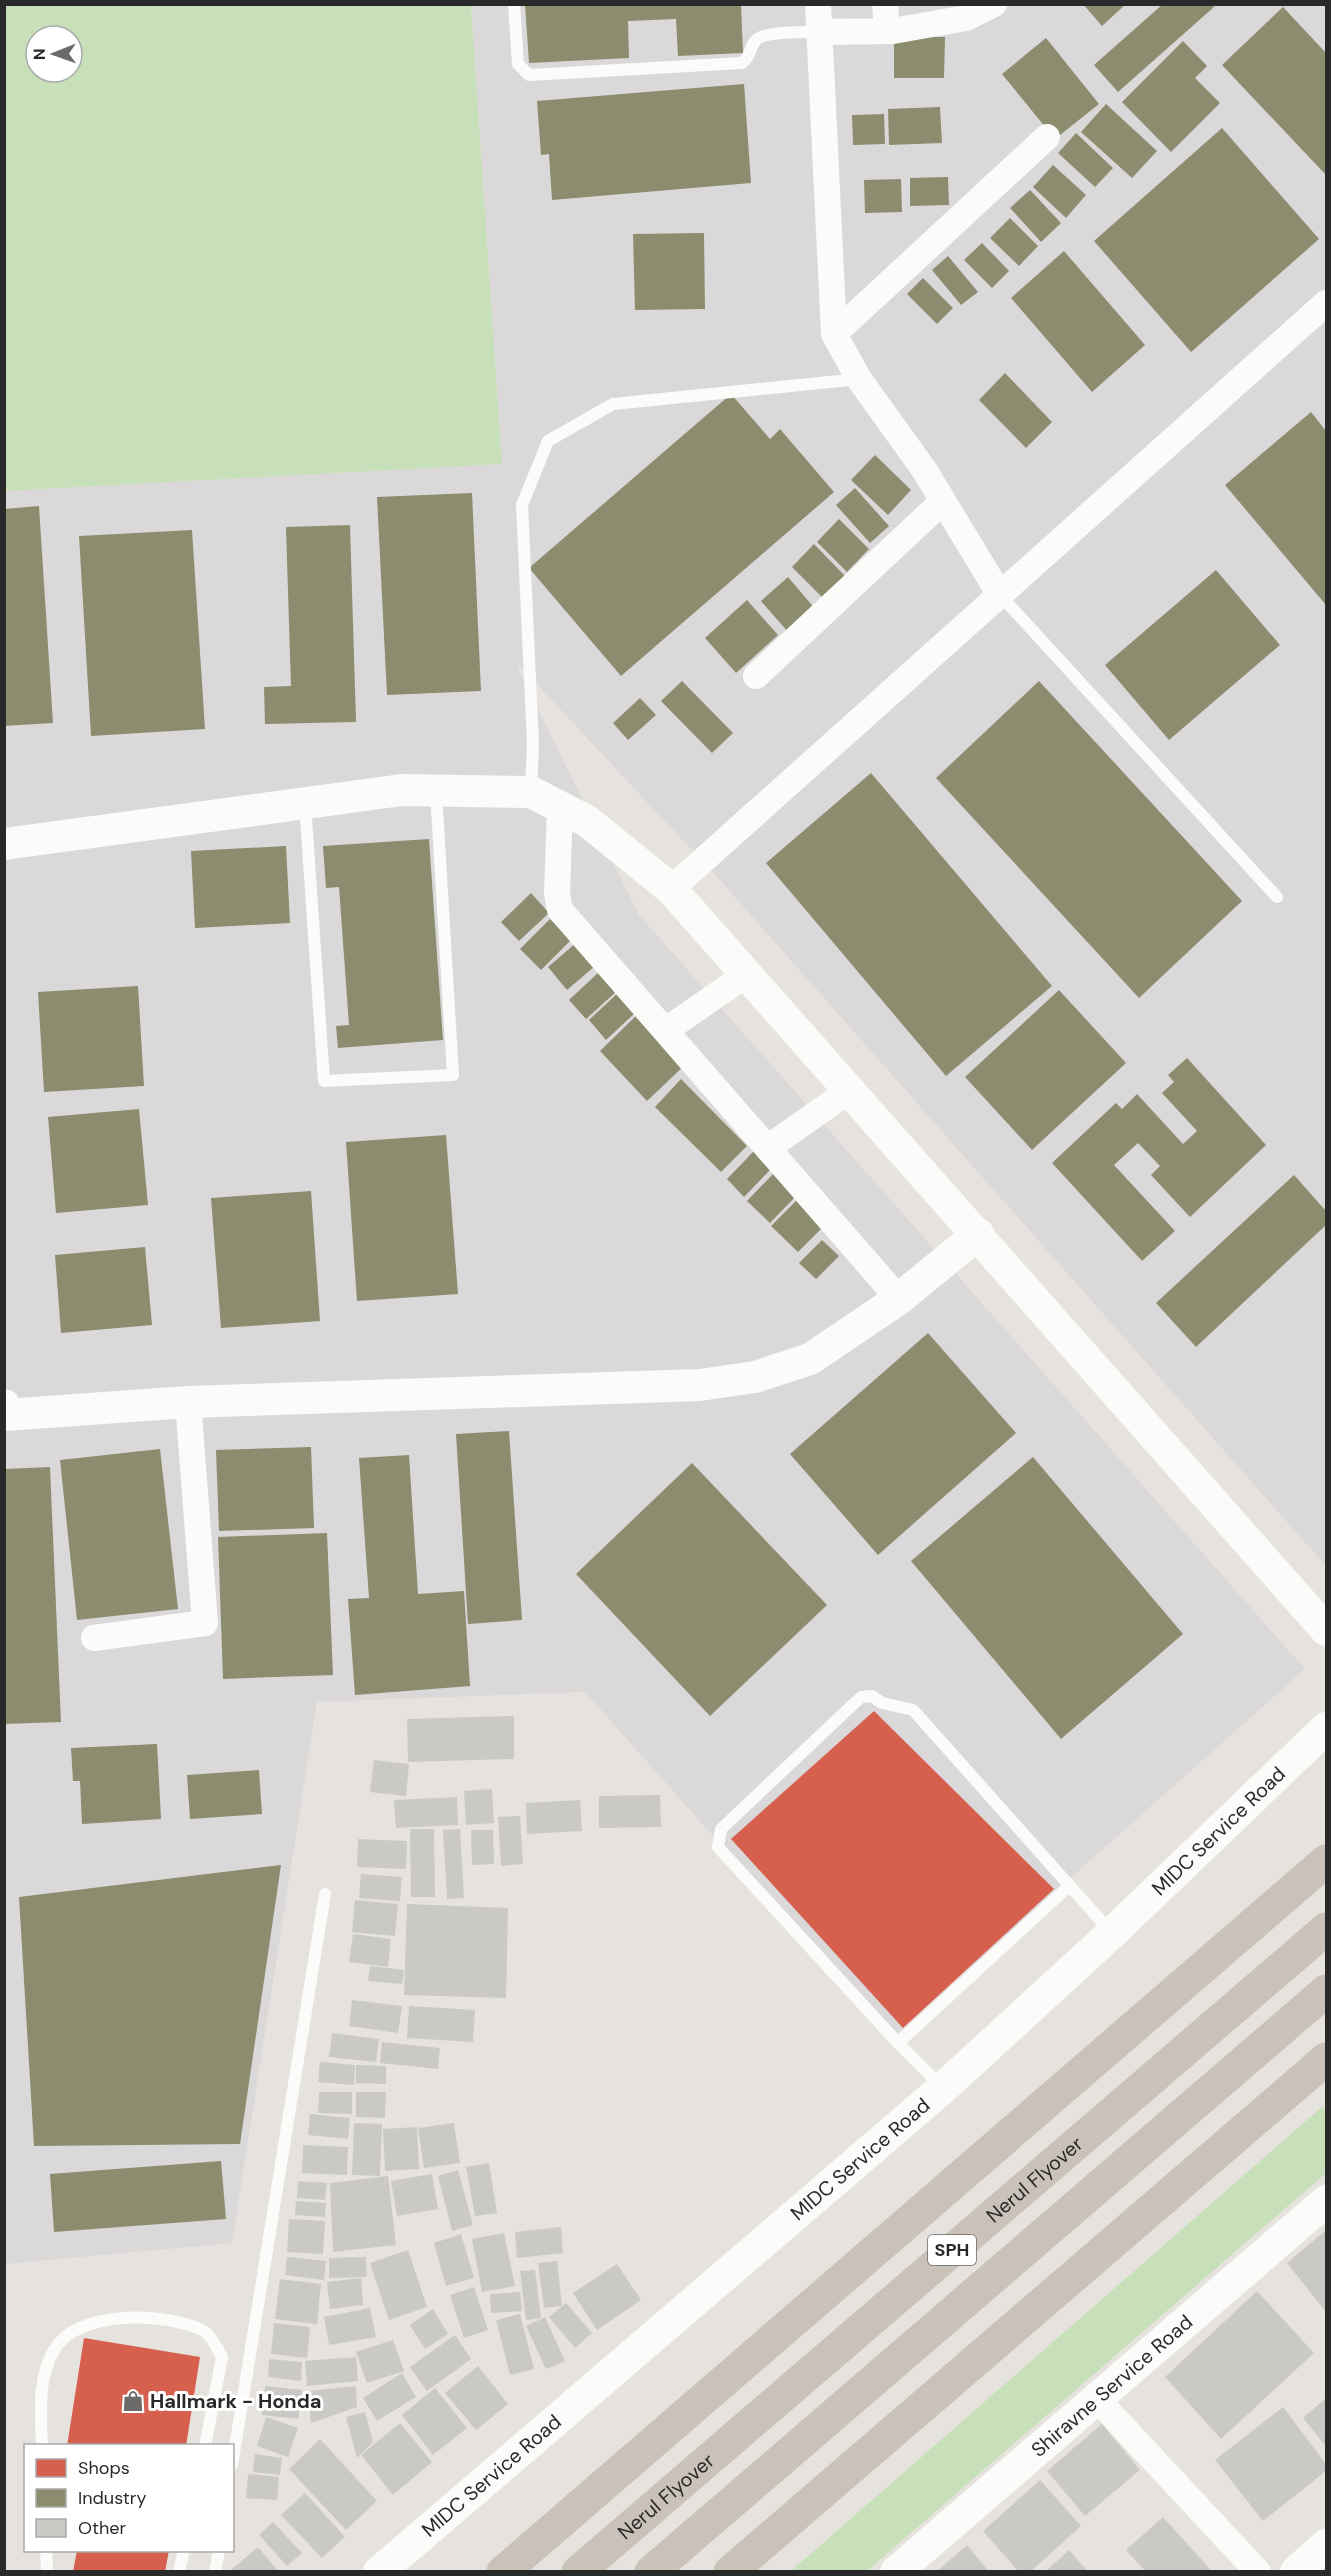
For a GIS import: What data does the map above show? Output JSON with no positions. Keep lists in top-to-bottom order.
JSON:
{
  "streets": {
    "highway": ["Nerul Flyover", "SPH"],
    "street": ["MIDC Service Road", "Shiravne Service Road"]
  },
  "places": {
    "shop": ["Hallmark - Honda"]
  },
  "legend": ["Shops", "Industry", "Other"],
  "north": "left"
}
